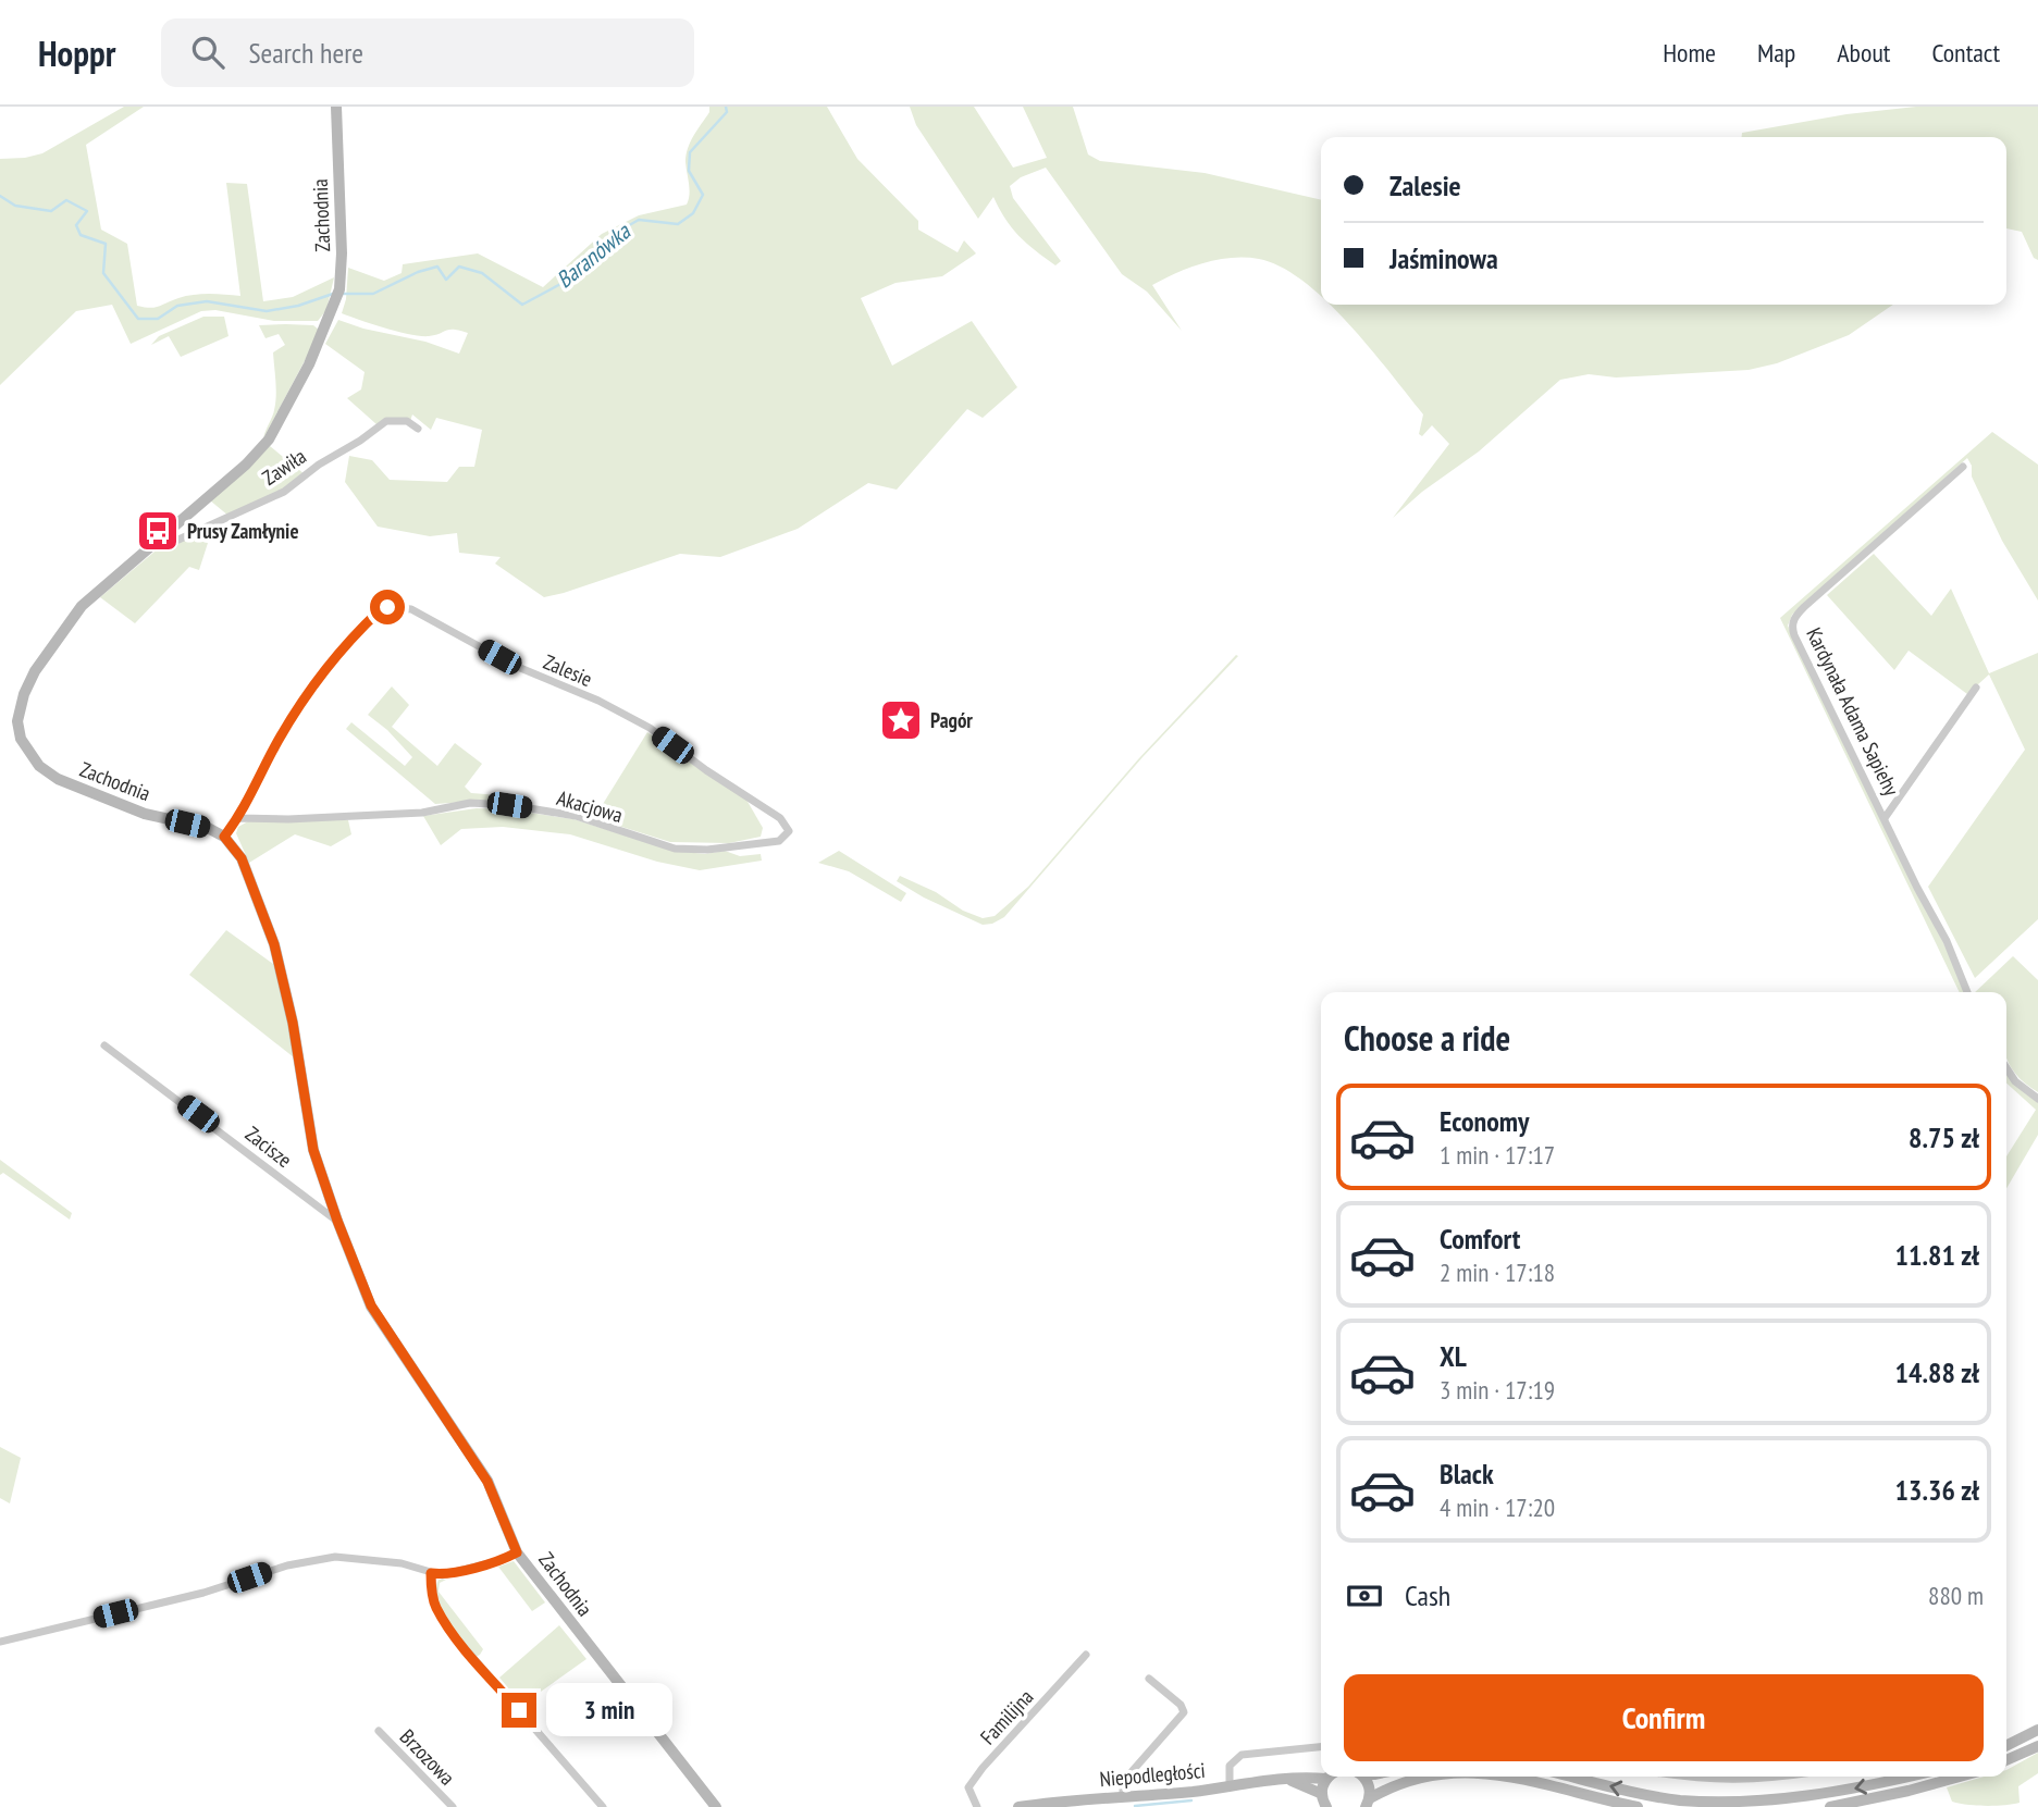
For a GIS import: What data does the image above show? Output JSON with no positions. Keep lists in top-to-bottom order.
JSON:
{
  "streets": {
    "street": [
      "Zachodnia",
      "Zawiła",
      "Zalesie",
      "Kardynała Adama Sapiehy",
      "Akacjowa",
      "Zacisze",
      "Familijna",
      "Brzozowa",
      "Niepodległości"
    ]
  },
  "crossings": [
    ["Zachodnia", "Zawiła"],
    ["Zachodnia", "Zalesie"],
    ["Zachodnia", "Zacisze"],
    ["Zalesie", "Akacjowa"]
  ],
  "water": ["Baranówka"],
  "places": {
    "bus stop": ["Prusy Zamłynie"],
    "place": ["Pagór"]
  },
  "page": {
    "header": "Hoppr",
    "search": "Search here",
    "nav": [
      "Home",
      "Map",
      "About",
      "Contact"
    ],
    "banner": ["Zalesie", "Jaśminowa"],
    "heading": "Choose a ride",
    "list": [
      {
        "name": "Economy",
        "note": "1 min · 17:17",
        "value": "8.75 zł"
      },
      {
        "name": "Comfort",
        "note": "2 min · 17:18",
        "value": "11.81 zł"
      },
      {
        "name": "XL",
        "note": "3 min · 17:19",
        "value": "14.88 zł"
      },
      {
        "name": "Black",
        "note": "4 min · 17:20",
        "value": "13.36 zł"
      }
    ],
    "pay": ["Cash", "880 m"],
    "buttons": "Confirm",
    "bubble": "3 min"
  }
}
